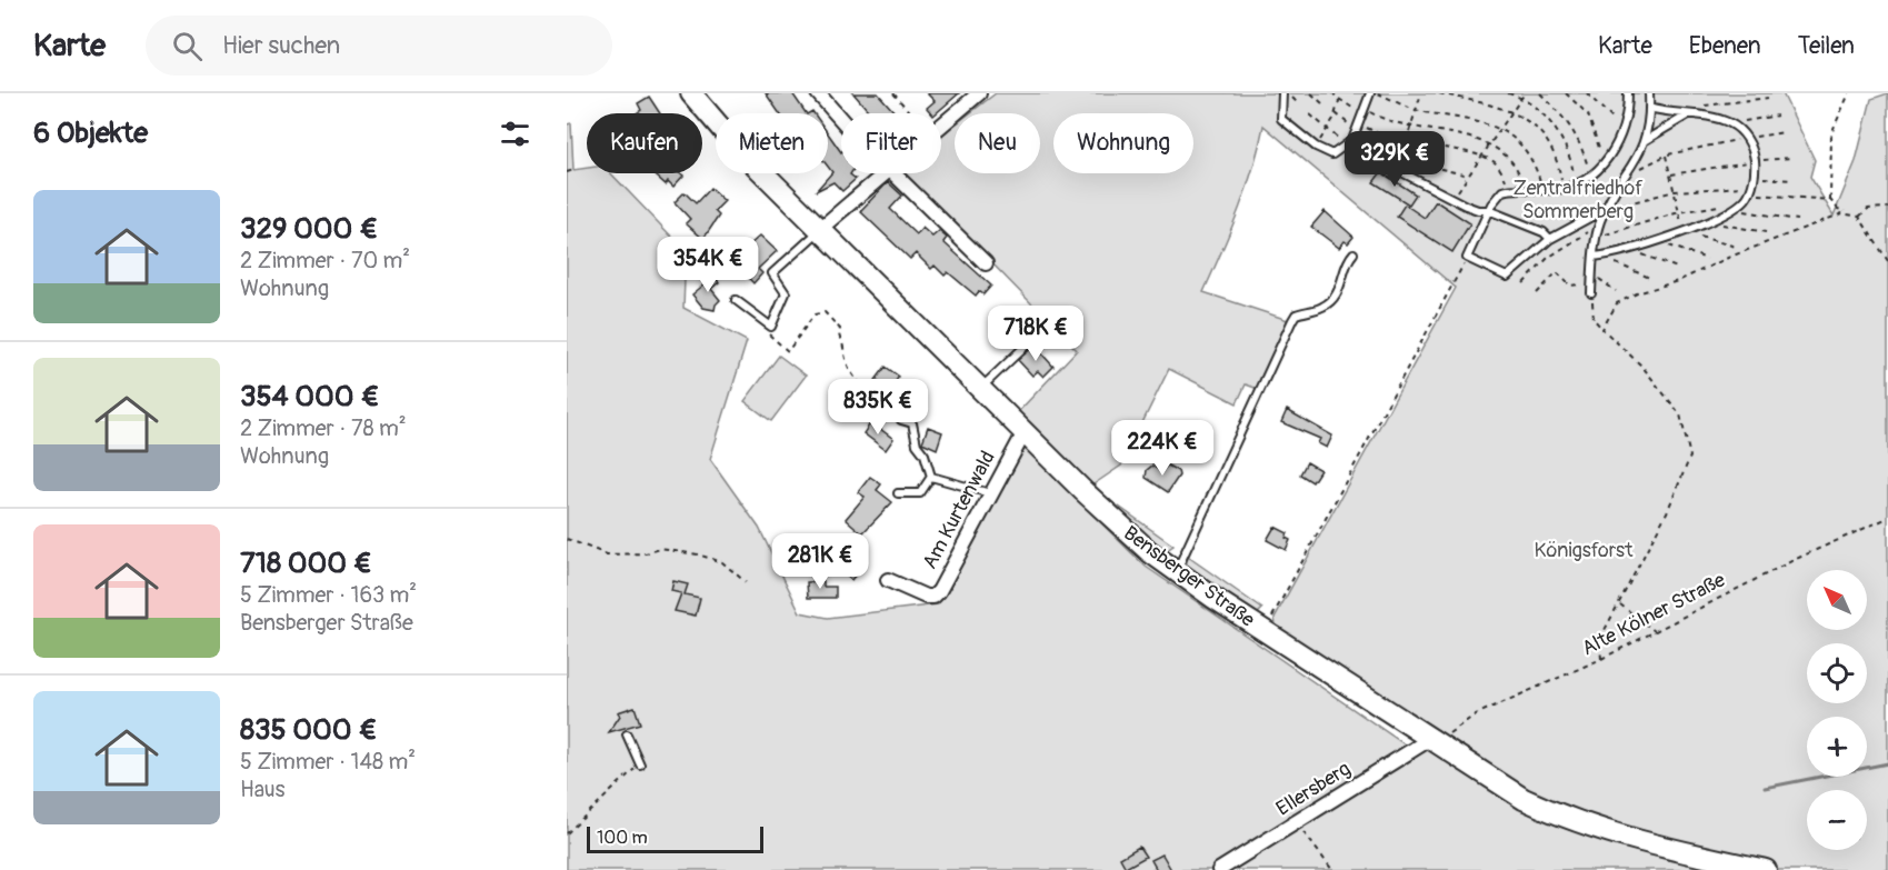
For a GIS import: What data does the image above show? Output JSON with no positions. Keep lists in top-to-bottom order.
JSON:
{
  "streets": {
    "main road": ["Bensberger Straße"],
    "street": ["Am Kurtenwald", "Ellersberg"],
    "path": ["Alte Kölner Straße"]
  },
  "crossings": [
    ["Am Kurtenwald", "Bensberger Straße"],
    ["Bensberger Straße", "Alte Kölner Straße"],
    ["Bensberger Straße", "Ellersberg"],
    ["Alte Kölner Straße", "Ellersberg"]
  ],
  "parks": ["Zentralfriedhof Sommerberg", "Königsforst"],
  "scale_bar": "100 m",
  "north": "top left",
  "page": {
    "header": "Karte",
    "search": "Hier suchen",
    "nav": ["Karte", "Ebenen", "Teilen"],
    "heading": "6 Objekte",
    "chip": [
      "Kaufen",
      "Mieten",
      "Filter",
      "Neu",
      "Wohnung"
    ],
    "price": [
      "329K €",
      "354K €",
      "718K €",
      "835K €",
      "224K €",
      "281K €"
    ],
    "list": [
      {
        "name": "329 000 €",
        "note": "2 Zimmer · 70 m² · Wohnung"
      },
      {
        "name": "354 000 €",
        "note": "2 Zimmer · 78 m² · Wohnung"
      },
      {
        "name": "718 000 €",
        "note": "5 Zimmer · 163 m² · Bensberger Straße"
      },
      {
        "name": "835 000 €",
        "note": "5 Zimmer · 148 m² · Haus"
      }
    ],
    "map_buttons": ["+", "−"],
    "scale": "100 m"
  }
}
